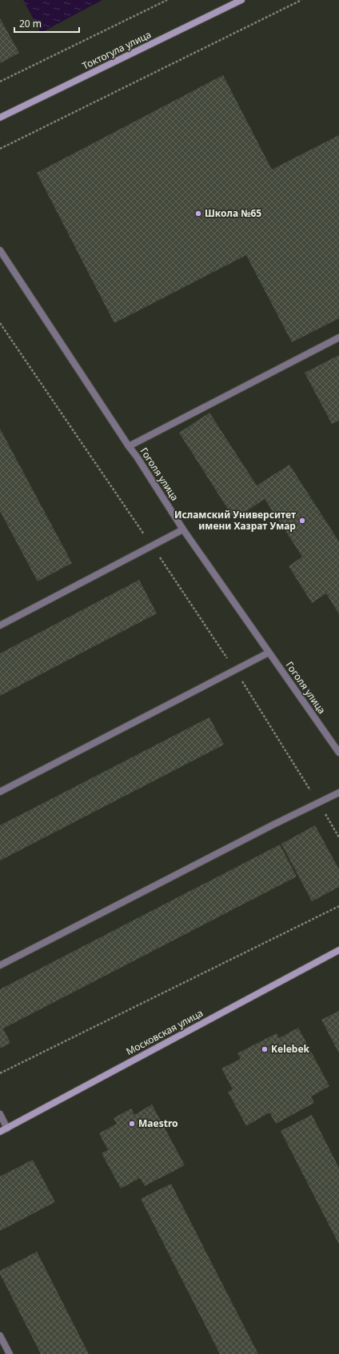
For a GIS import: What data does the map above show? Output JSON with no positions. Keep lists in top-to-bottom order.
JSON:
{
  "streets": {
    "street": ["Токтогула улица", "Гоголя улица", "Московская улица"]
  },
  "places": [
    "Школа №65",
    "Исламский Университет имени Хазрат Умар",
    "Kelebek",
    "Maestro"
  ],
  "scale_bar": "20 m"
}
